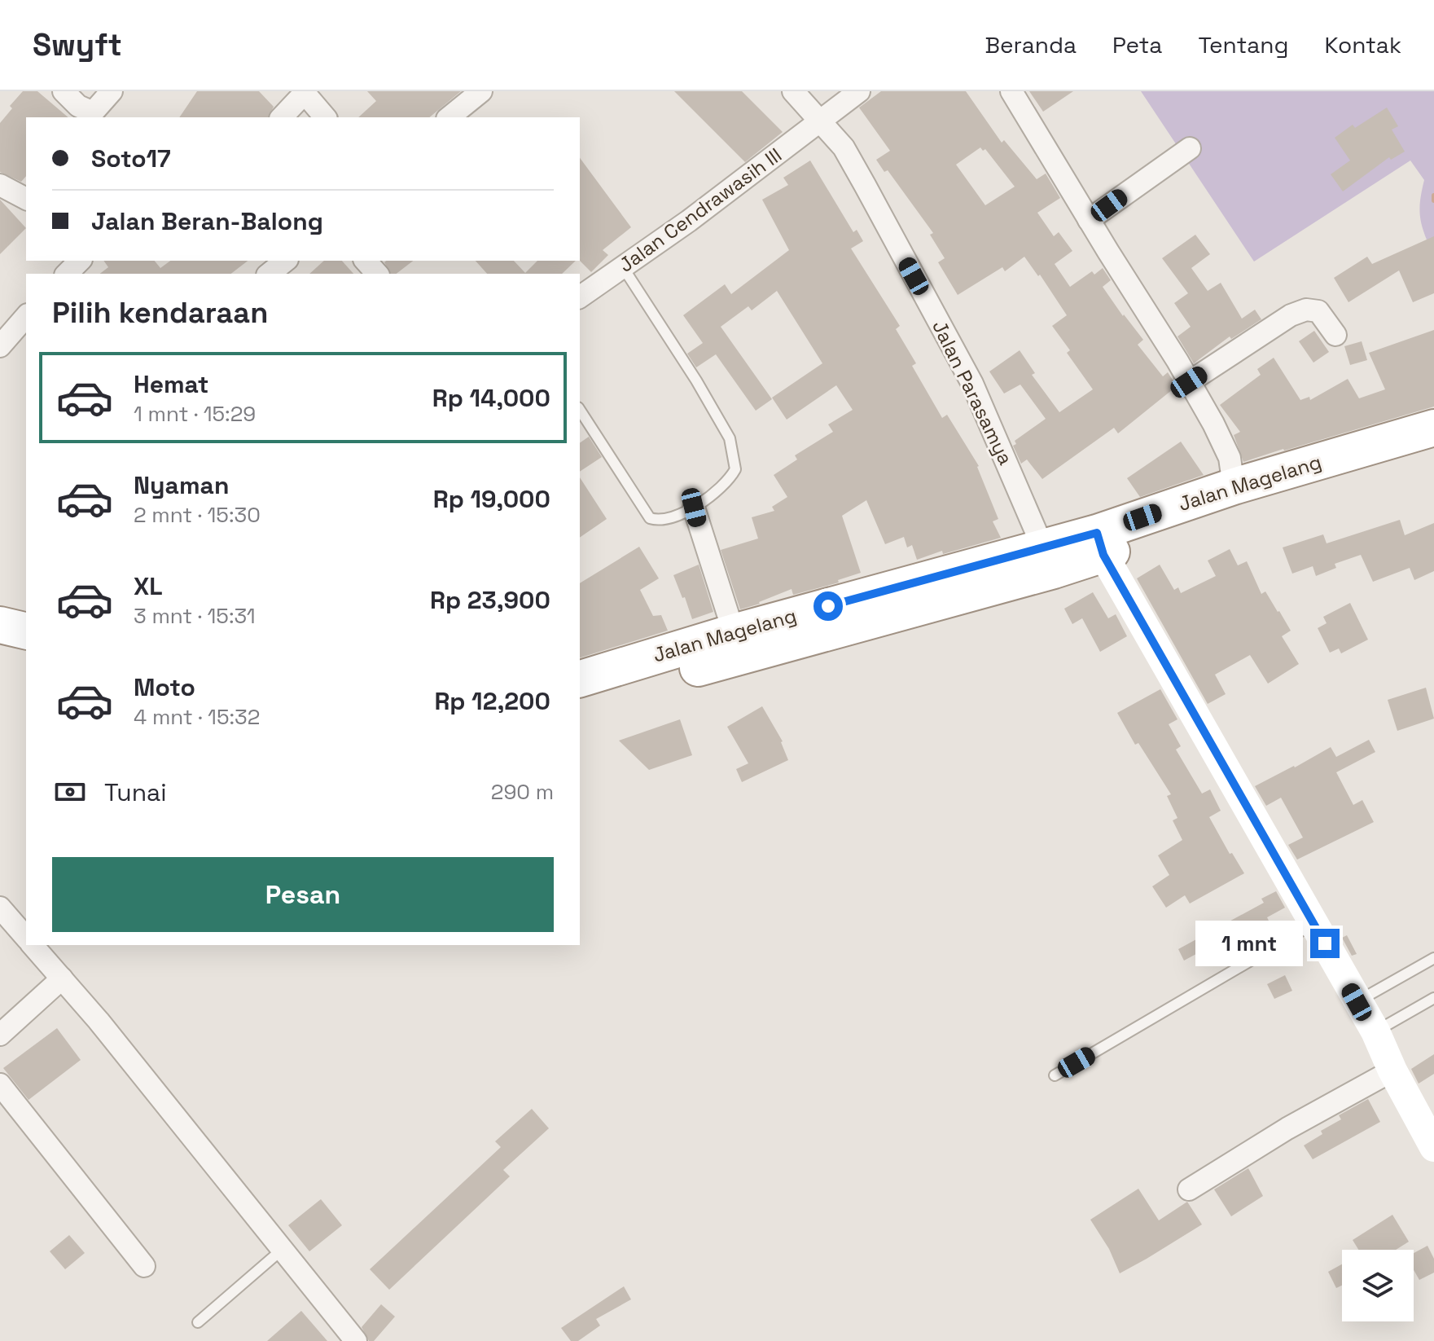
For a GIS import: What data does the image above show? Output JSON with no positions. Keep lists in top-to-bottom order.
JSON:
{
  "streets": {
    "highway": ["Jalan Magelang"],
    "street": ["Jalan Cendrawasih III", "Jalan Parasamya"]
  },
  "crossings": [
    ["Jalan Cendrawasih III", "Jalan Parasamya"],
    ["Jalan Parasamya", "Jalan Magelang"]
  ],
  "page": {
    "header": "Swyft",
    "nav": [
      "Beranda",
      "Peta",
      "Tentang",
      "Kontak"
    ],
    "banner": ["Soto17", "Jalan Beran-Balong"],
    "heading": "Pilih kendaraan",
    "list": [
      {
        "name": "Hemat",
        "note": "1 mnt · 15:29",
        "value": "Rp 14,000"
      },
      {
        "name": "Nyaman",
        "note": "2 mnt · 15:30",
        "value": "Rp 19,000"
      },
      {
        "name": "XL",
        "note": "3 mnt · 15:31",
        "value": "Rp 23,900"
      },
      {
        "name": "Moto",
        "note": "4 mnt · 15:32",
        "value": "Rp 12,200"
      }
    ],
    "pay": ["Tunai", "290 m"],
    "buttons": "Pesan",
    "bubble": "1 mnt"
  }
}
